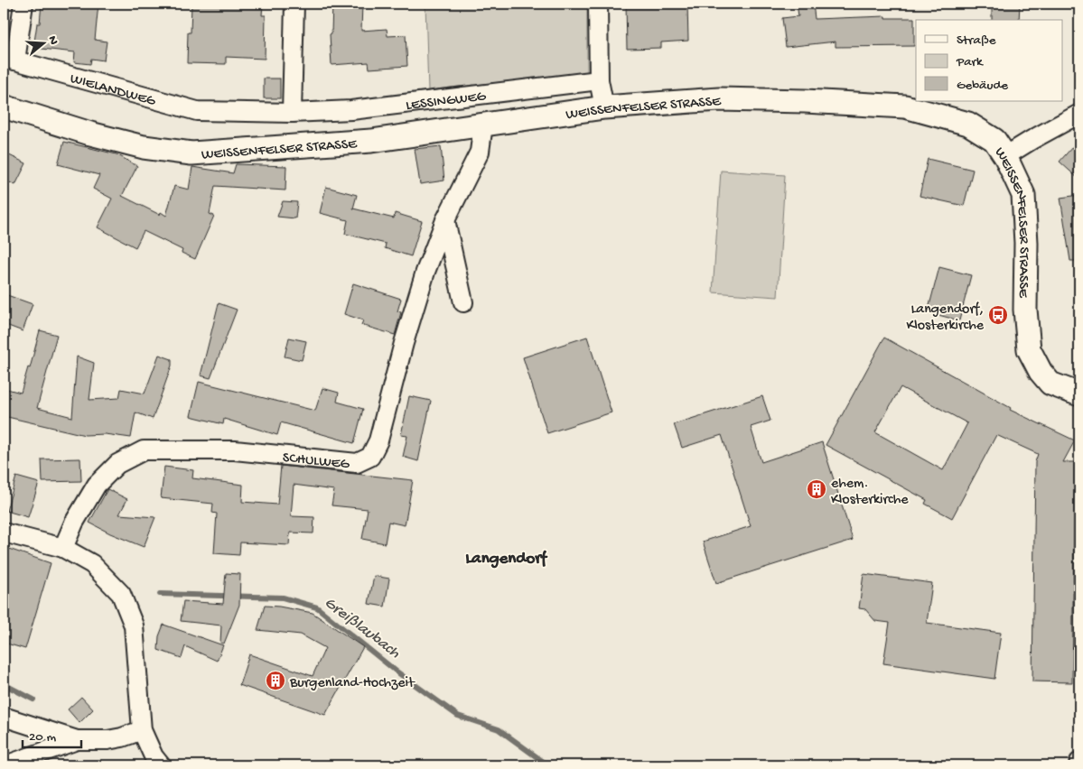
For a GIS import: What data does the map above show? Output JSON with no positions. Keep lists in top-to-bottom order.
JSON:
{
  "streets": {
    "street": [
      "WIELANDWEG",
      "LESSINGWEG",
      "WEISSENFELSER STRASSE",
      "SCHULWEG"
    ]
  },
  "crossings": [
    ["WIELANDWEG", "LESSINGWEG"],
    ["WEISSENFELSER STRASSE", "SCHULWEG"]
  ],
  "districts": ["Langendorf"],
  "water": ["Greißlaubach"],
  "places": {
    "bus stop": ["Langendorf, Klosterkirche"],
    "building": ["ehem. Klosterkirche", "Burgenland-Hochzeit"]
  },
  "legend": ["Straße", "Park", "Gebäude"],
  "scale_bar": "20 m",
  "north": "right"
}
